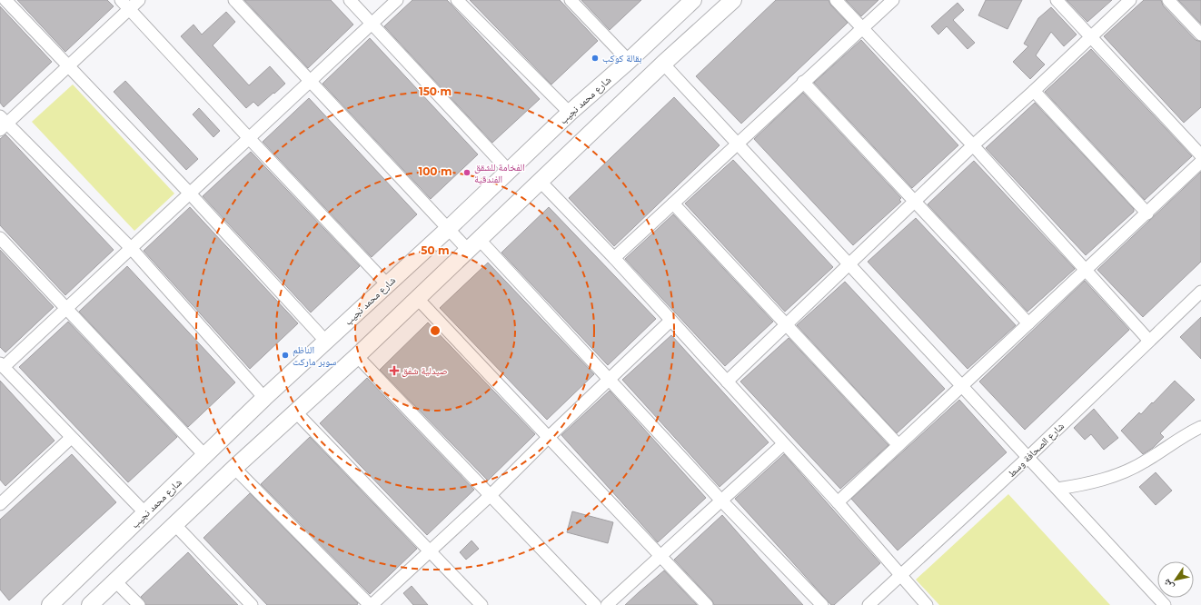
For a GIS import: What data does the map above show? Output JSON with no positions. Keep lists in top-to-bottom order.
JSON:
{
  "streets": {
    "main road": ["شارع محمد نجيب"],
    "street": ["شارع الصحافة وسط"]
  },
  "places": {
    "other": ["بقالة كوكب", "الفخامة للشقق الفندقية", "الناظم سوبر ماركت"],
    "health": ["صيدلية شفق"]
  },
  "north": "bottom left",
  "rings": ["150 m", "100 m", "50 m"]
}
